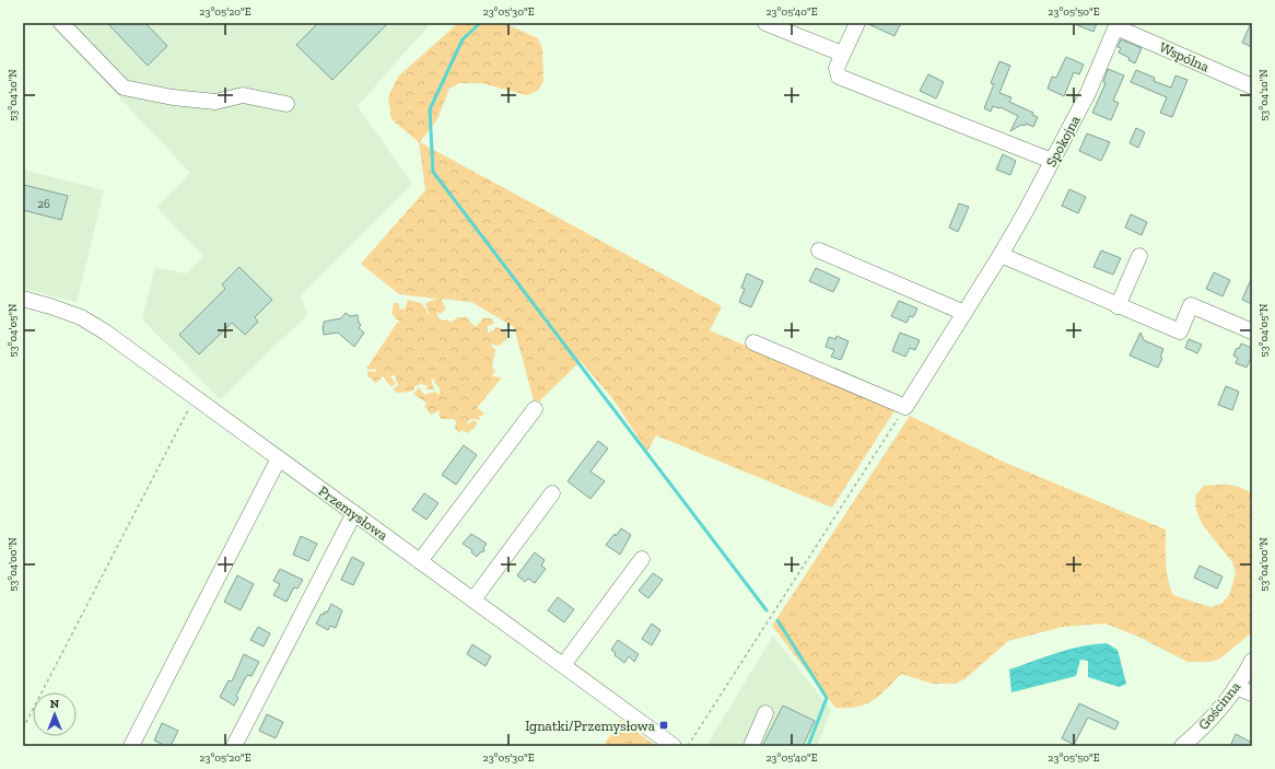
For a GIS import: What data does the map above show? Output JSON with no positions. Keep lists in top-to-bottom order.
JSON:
{
  "streets": {
    "street": [
      "Wspólna",
      "Spokojna",
      "Przemysłowa",
      "Gościnna"
    ]
  },
  "crossings": [
    ["Wspólna", "Spokojna"]
  ],
  "places": {
    "transit": ["Ignatki/Przemysłowa"]
  },
  "house_numbers": ["26"],
  "north": "top",
  "coordinates": [
    "23°05'20\"E",
    "23°05'30\"E",
    "23°05'40\"E",
    "23°05'50\"E",
    "53°04'10\"N",
    "53°04'05\"N",
    "53°04'00\"N"
  ]
}
